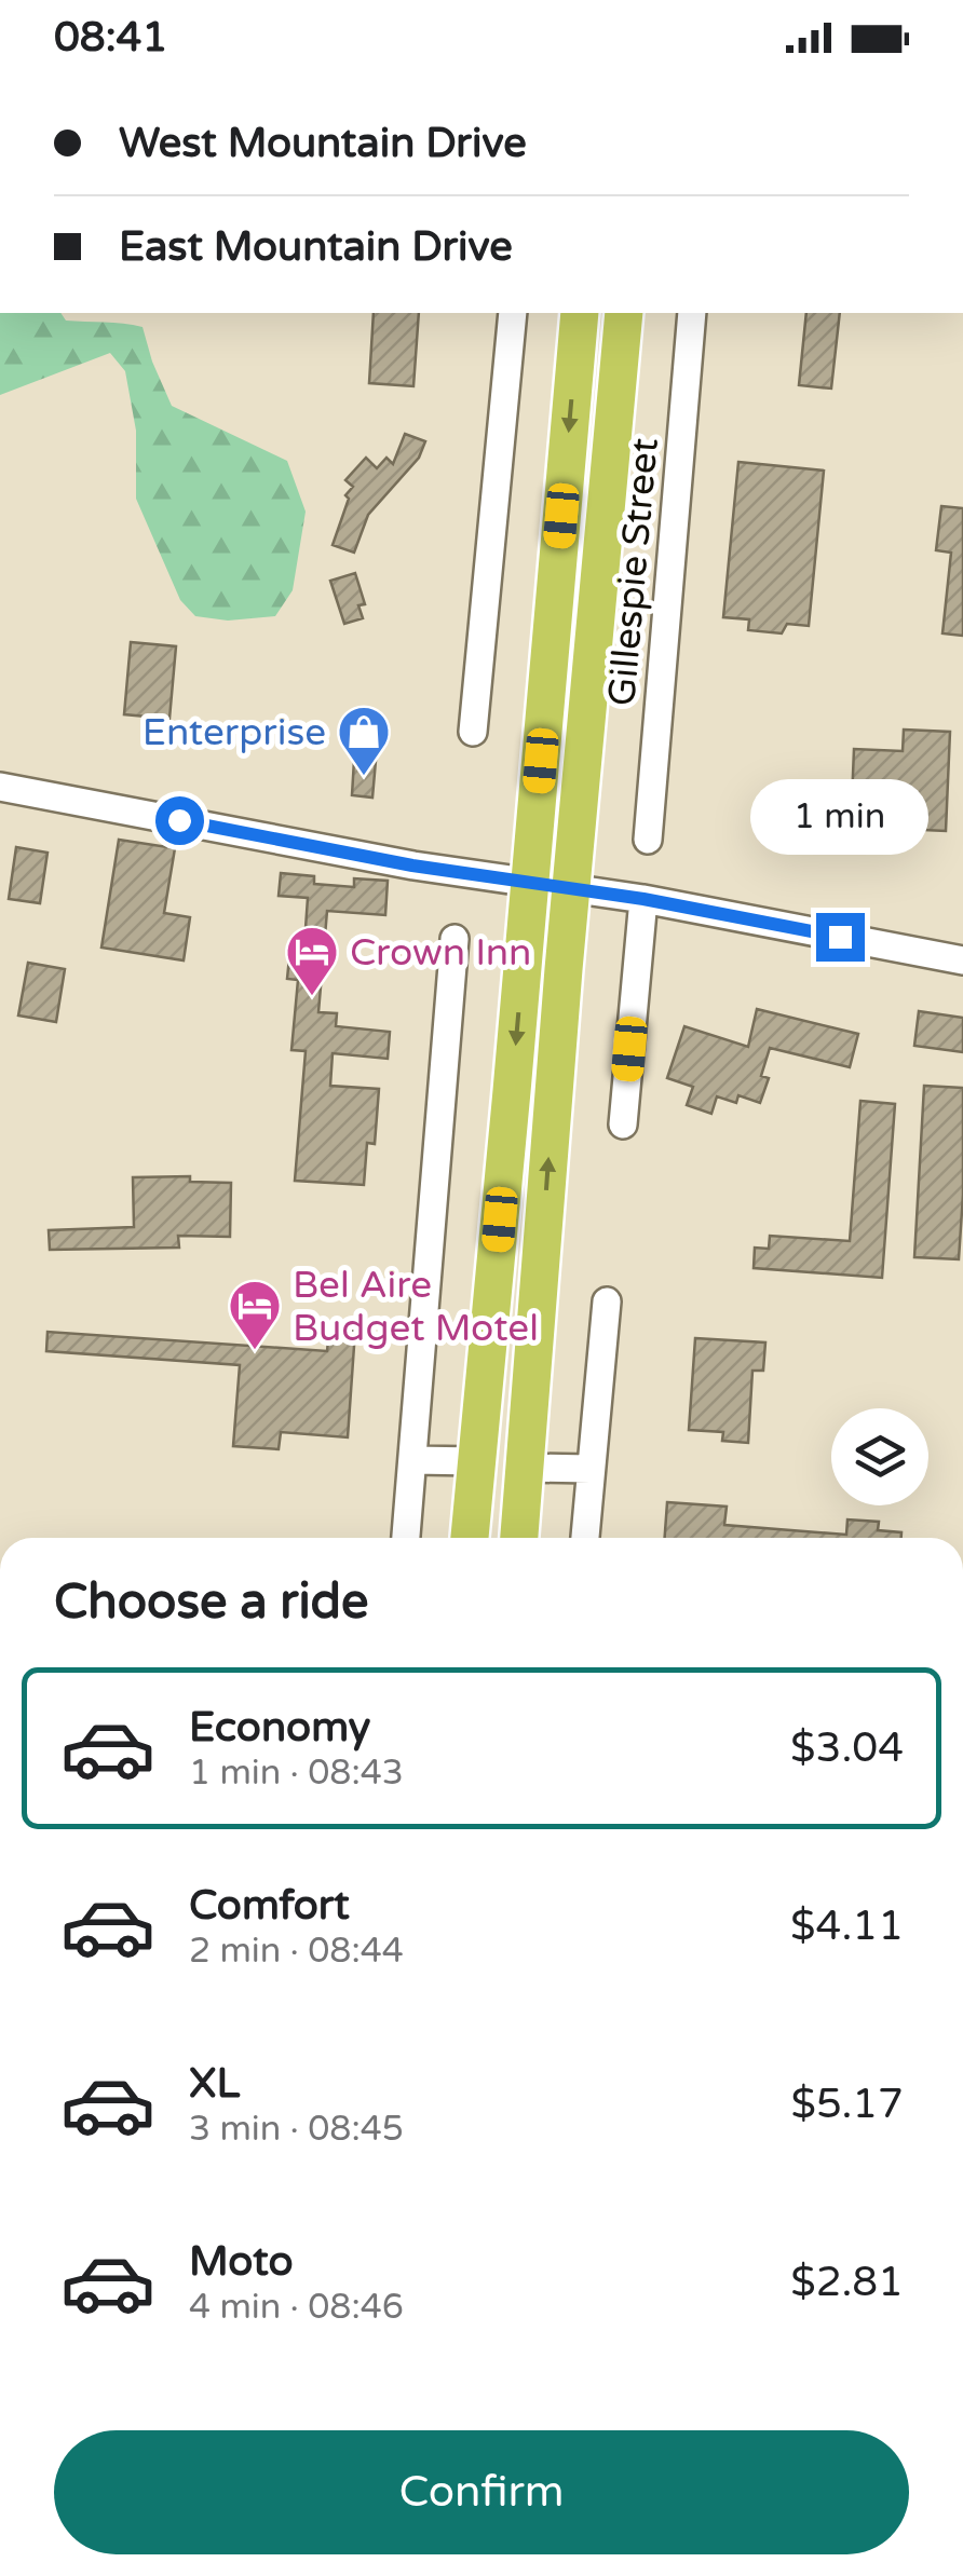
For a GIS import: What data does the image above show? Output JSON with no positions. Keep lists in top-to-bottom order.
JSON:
{
  "streets": {
    "street": ["Gillespie Street"]
  },
  "places": {
    "shop": ["Enterprise"],
    "hotel": ["Crown Inn", "Bel Aire Budget Motel"]
  },
  "page": {
    "status": "08:41",
    "banner": ["West Mountain Drive", "East Mountain Drive"],
    "bubble": "1 min",
    "heading": "Choose a ride",
    "list": [
      {
        "name": "Economy",
        "note": "1 min · 08:43",
        "value": "$3.04"
      },
      {
        "name": "Comfort",
        "note": "2 min · 08:44",
        "value": "$4.11"
      },
      {
        "name": "XL",
        "note": "3 min · 08:45",
        "value": "$5.17"
      },
      {
        "name": "Moto",
        "note": "4 min · 08:46",
        "value": "$2.81"
      }
    ],
    "buttons": "Confirm"
  }
}
